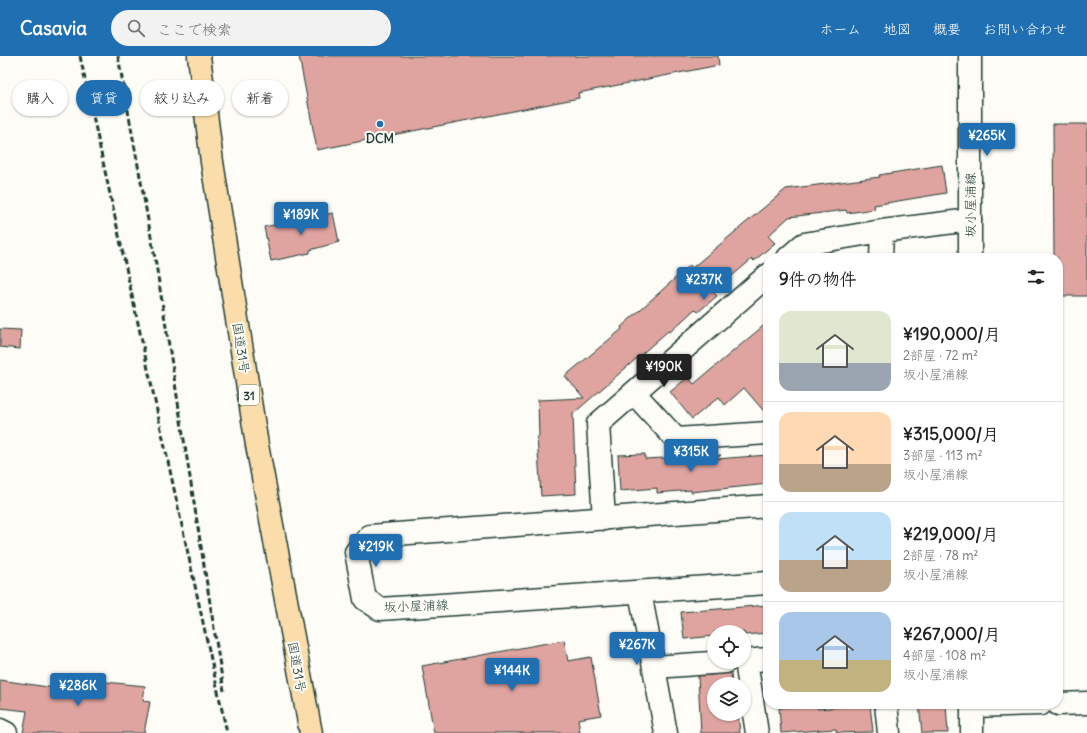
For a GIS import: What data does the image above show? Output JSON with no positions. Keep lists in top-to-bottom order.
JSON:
{
  "streets": {
    "highway": ["国道31号", "31"],
    "street": ["坂小屋浦線"]
  },
  "places": ["DCM"],
  "page": {
    "header": "Casavia",
    "search": "ここで検索",
    "nav": [
      "ホーム",
      "地図",
      "概要",
      "お問い合わせ"
    ],
    "chip": [
      "購入",
      "賃貸",
      "絞り込み",
      "新着"
    ],
    "price": [
      "¥265K",
      "¥189K",
      "¥237K",
      "¥190K",
      "¥315K",
      "¥219K",
      "¥267K",
      "¥144K",
      "¥286K"
    ],
    "heading": "9件の物件",
    "list": [
      {
        "name": "¥190,000/月",
        "note": "2部屋 · 72 m² · 坂小屋浦線"
      },
      {
        "name": "¥315,000/月",
        "note": "3部屋 · 113 m² · 坂小屋浦線"
      },
      {
        "name": "¥219,000/月",
        "note": "2部屋 · 78 m² · 坂小屋浦線"
      },
      {
        "name": "¥267,000/月",
        "note": "4部屋 · 108 m² · 坂小屋浦線"
      }
    ]
  }
}
